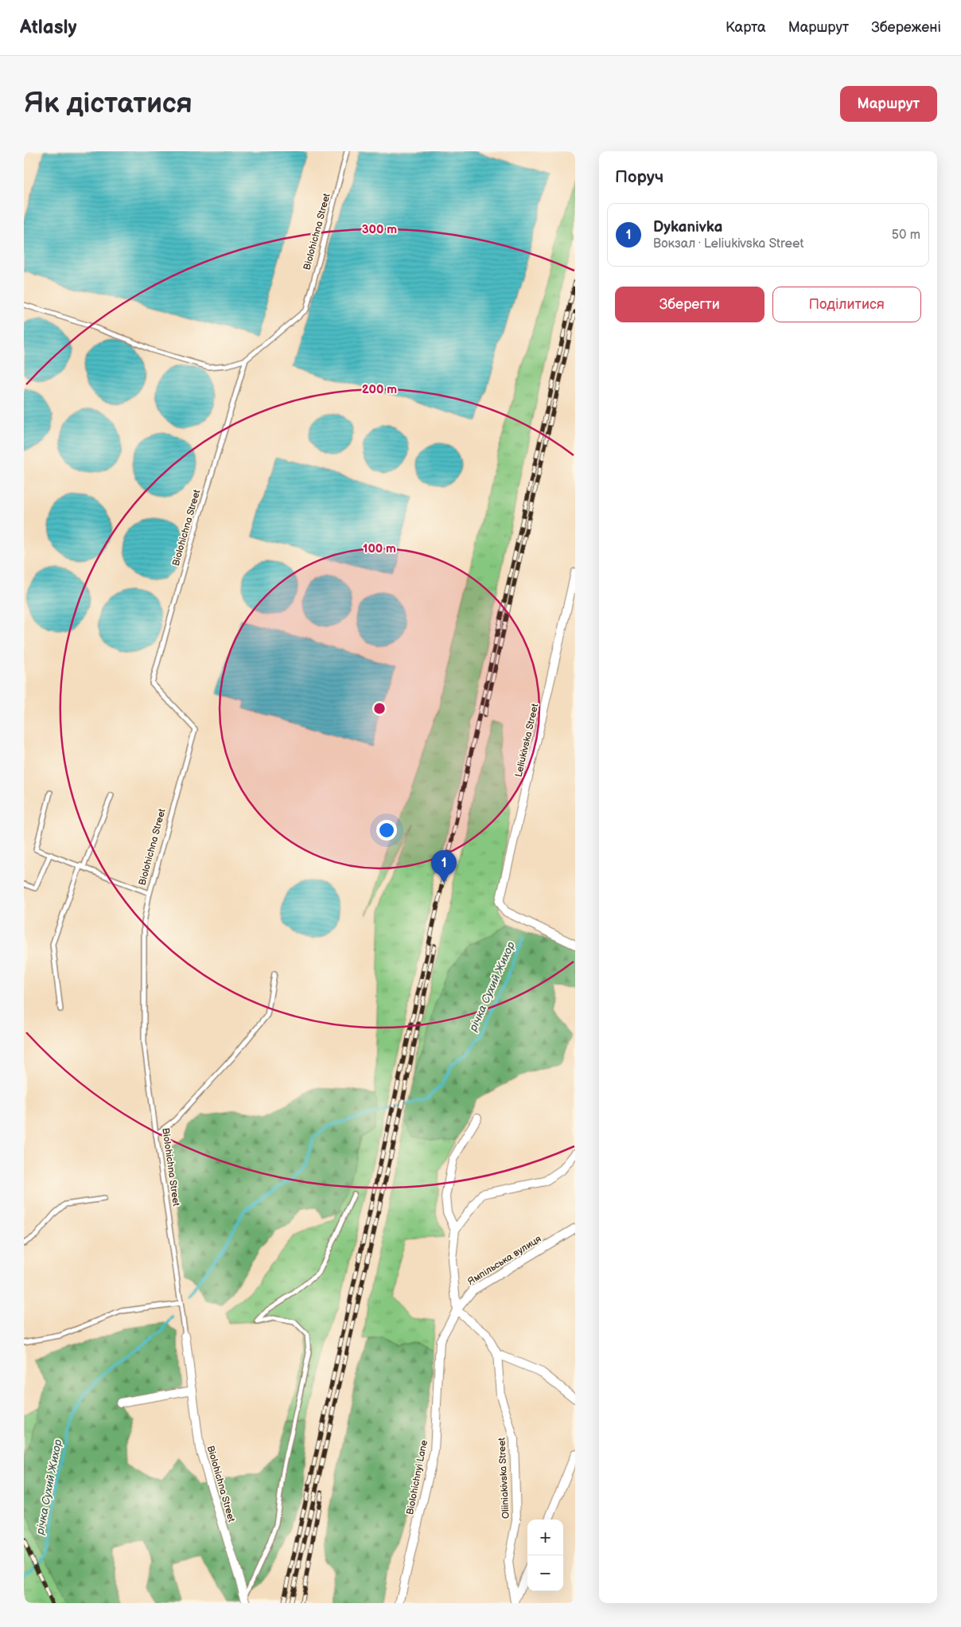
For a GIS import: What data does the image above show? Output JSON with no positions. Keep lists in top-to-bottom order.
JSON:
{
  "streets": {
    "street": [
      "Biolohichna Street",
      "Leliukivska Street",
      "Ямпільська вулиця",
      "Biolohichnyi Lane",
      "Oliiniakivska Street"
    ]
  },
  "crossings": [
    ["Ямпільська вулиця", "Biolohichnyi Lane"],
    ["Ямпільська вулиця", "Oliiniakivska Street"],
    ["Biolohichnyi Lane", "Oliiniakivska Street"]
  ],
  "water": ["річка Сухий Жихор"],
  "page": {
    "header": "Atlasly",
    "nav": ["Карта", "Маршрут", "Збережені"],
    "buttons": [
      "Маршрут",
      ["Зберегти", "Поділитися"]
    ],
    "title": "Як дістатися",
    "heading": "Поруч",
    "list": [
      {
        "mark": "1",
        "name": "Dykanіvka",
        "note": "Вокзал · Leliukivska Street",
        "value": "50 m"
      }
    ],
    "pins": "1",
    "map_buttons": ["+", "−"]
  },
  "rings": ["300 m", "200 m", "100 m"]
}
